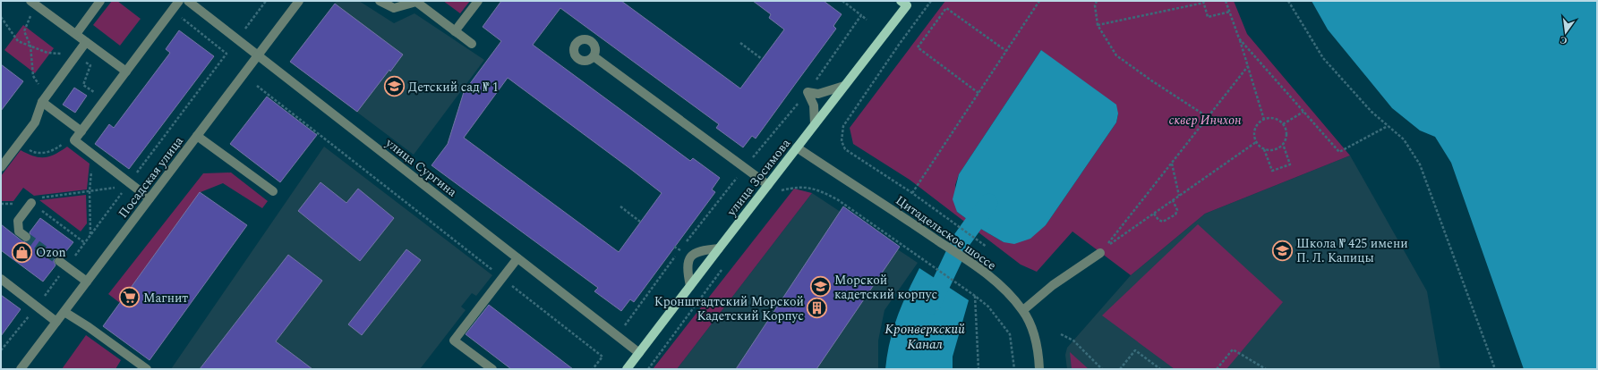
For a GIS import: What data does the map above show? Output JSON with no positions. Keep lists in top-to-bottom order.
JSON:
{
  "streets": {
    "main road": ["улица Зосимова"],
    "street": ["улица Сургина", "Посадская улица", "Цитадельское шоссе"]
  },
  "crossings": [
    ["улица Сургина", "Посадская улица"],
    ["улица Сургина", "улица Зосимова"],
    ["улица Зосимова", "Цитадельское шоссе"]
  ],
  "water": ["Кронверкский Канал"],
  "parks": ["сквер Инчхон"],
  "places": {
    "school or university": ["Детский сад № 1", "Школа № 425 имени П. Л. Капицы", "Морской кадетский корпус"],
    "shop": ["Ozon"],
    "supermarket": ["Магнит"],
    "building": ["Кронштадтский Морской Кадетский Корпус"]
  },
  "north": "bottom"
}
